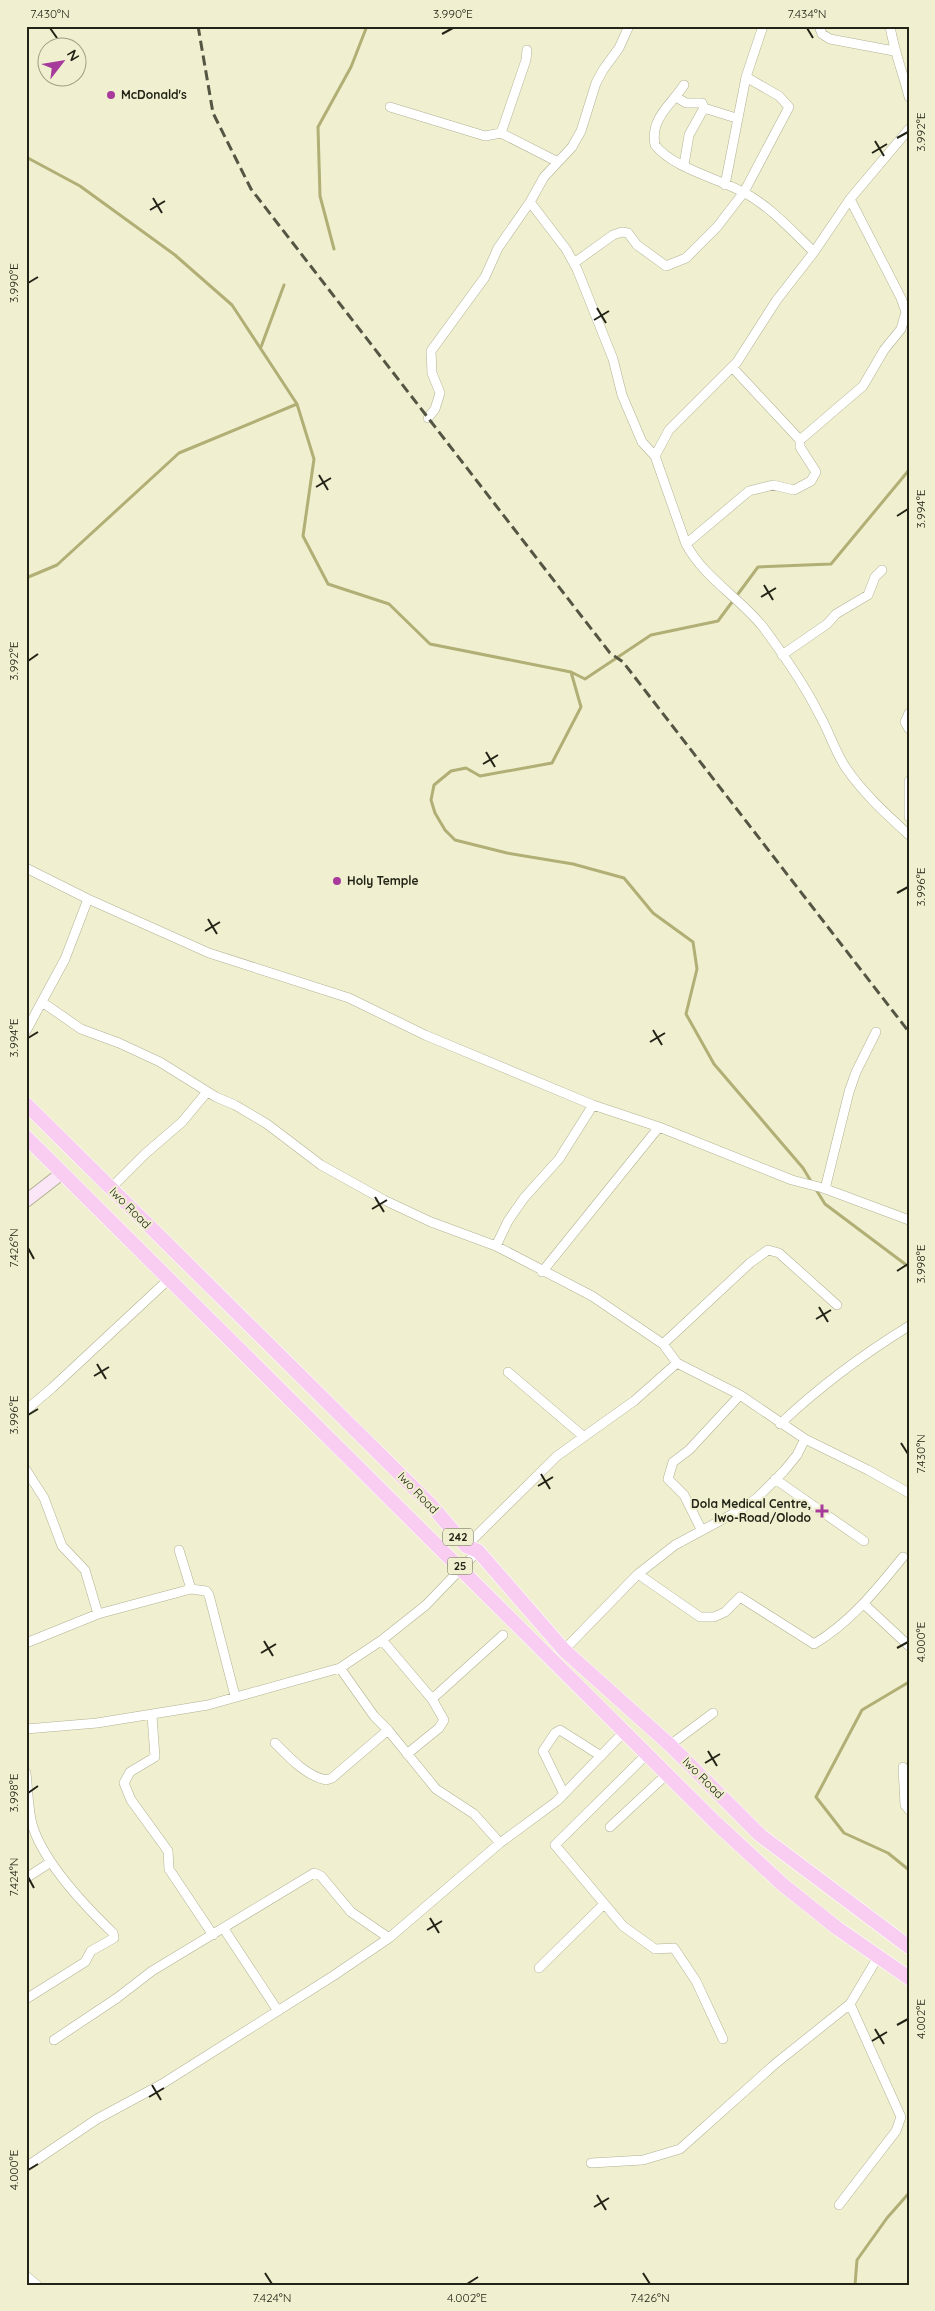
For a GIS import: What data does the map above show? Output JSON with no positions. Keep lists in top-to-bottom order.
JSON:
{
  "streets": {
    "main road": ["Iwo Road", "242", "25"]
  },
  "places": {
    "other": ["McDonald's", "Holy Temple"],
    "health": ["Dola Medical Centre, Iwo-Road/Olodo"]
  },
  "north": "top right",
  "coordinates": [
    "7.430°N",
    "3.990°E",
    "7.434°N",
    "3.992°E",
    "3.994°E",
    "3.996°E",
    "7.426°N",
    "3.998°E",
    "4.000°E",
    "7.424°N",
    "4.002°E"
  ]
}
